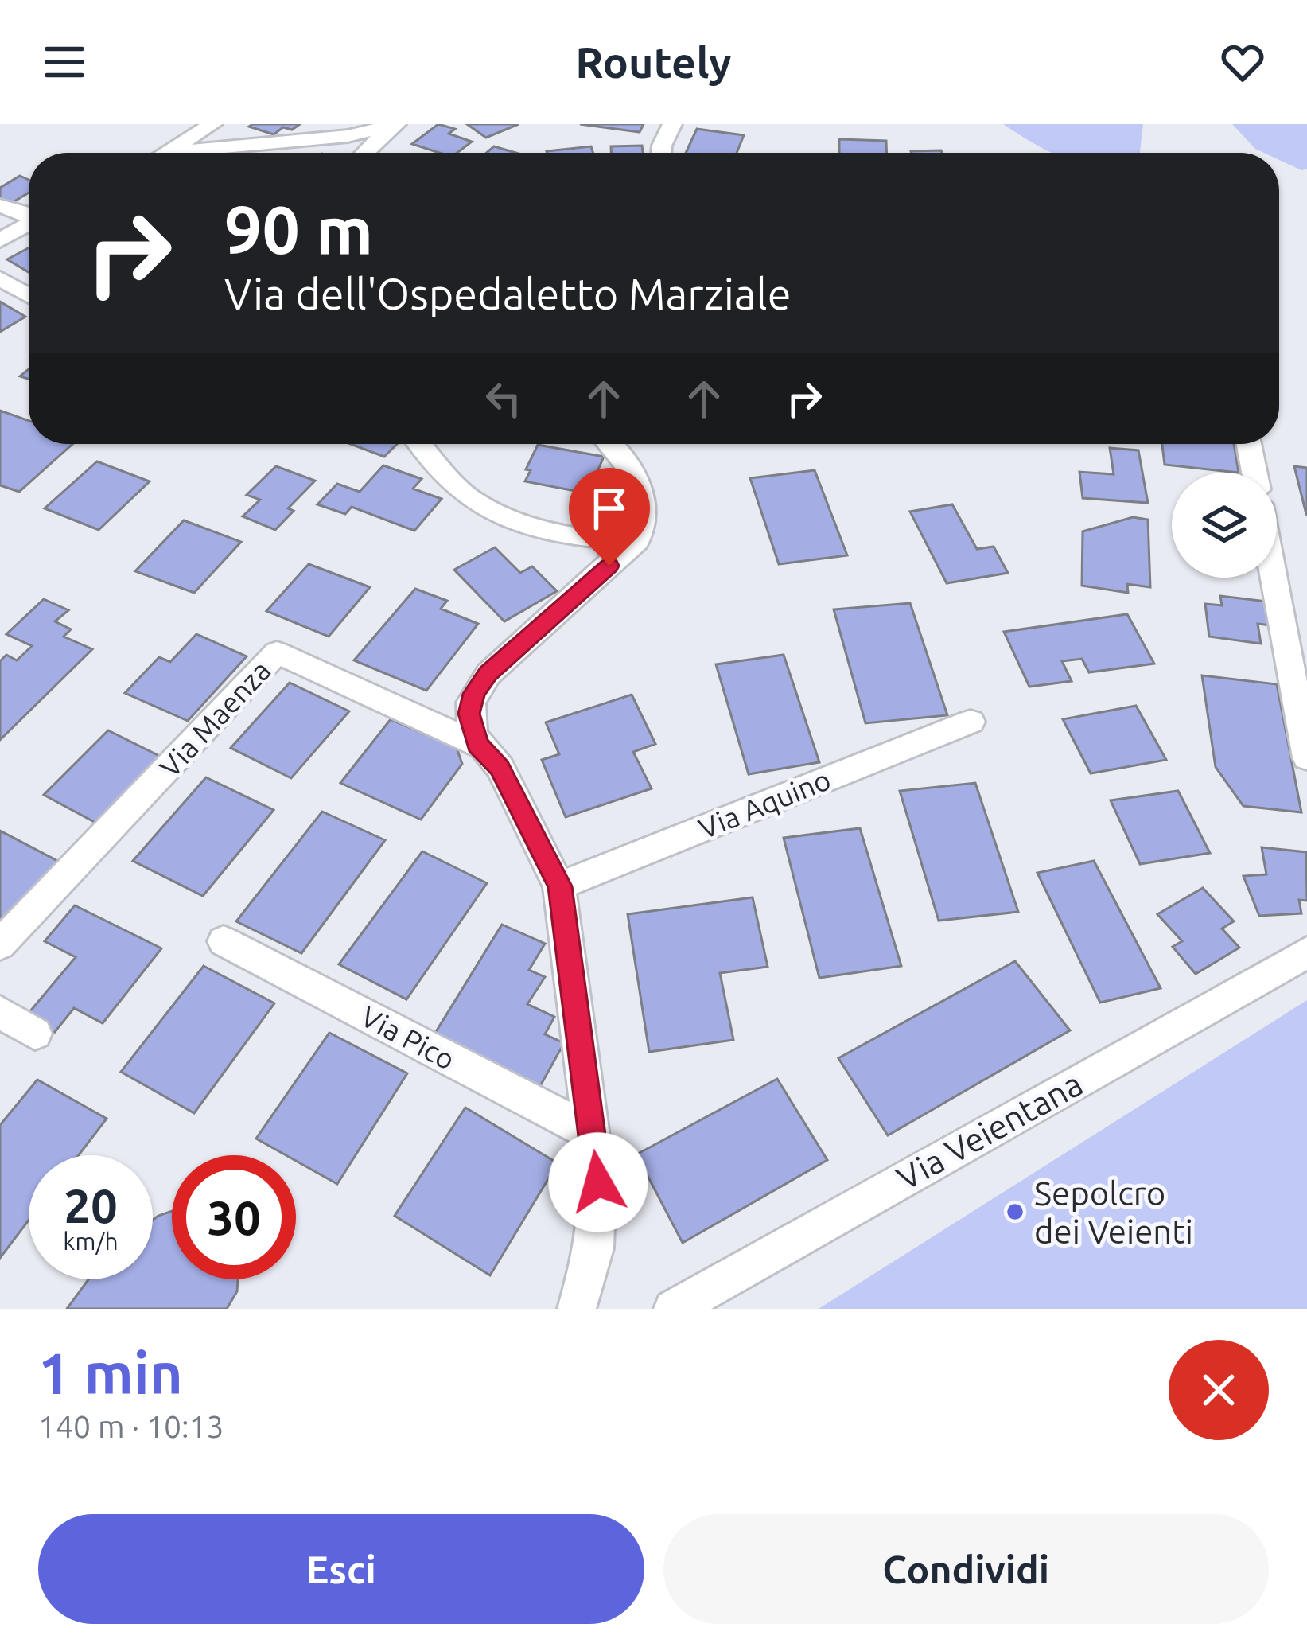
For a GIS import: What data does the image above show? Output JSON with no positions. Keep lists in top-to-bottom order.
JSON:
{
  "streets": {
    "street": [
      "Via Maenza",
      "Via Aquino",
      "Via Pico",
      "Via Veientana"
    ]
  },
  "places": ["Sepolcro dei Veienti"],
  "page": {
    "header": "Routely",
    "turn": ["90 m", "Via dell'Ospedaletto Marziale"],
    "speed": "20 km/h",
    "limit": "30",
    "heading": ["1 min", "140 m · 10:13"],
    "buttons": ["Esci", "Condividi"]
  }
}
